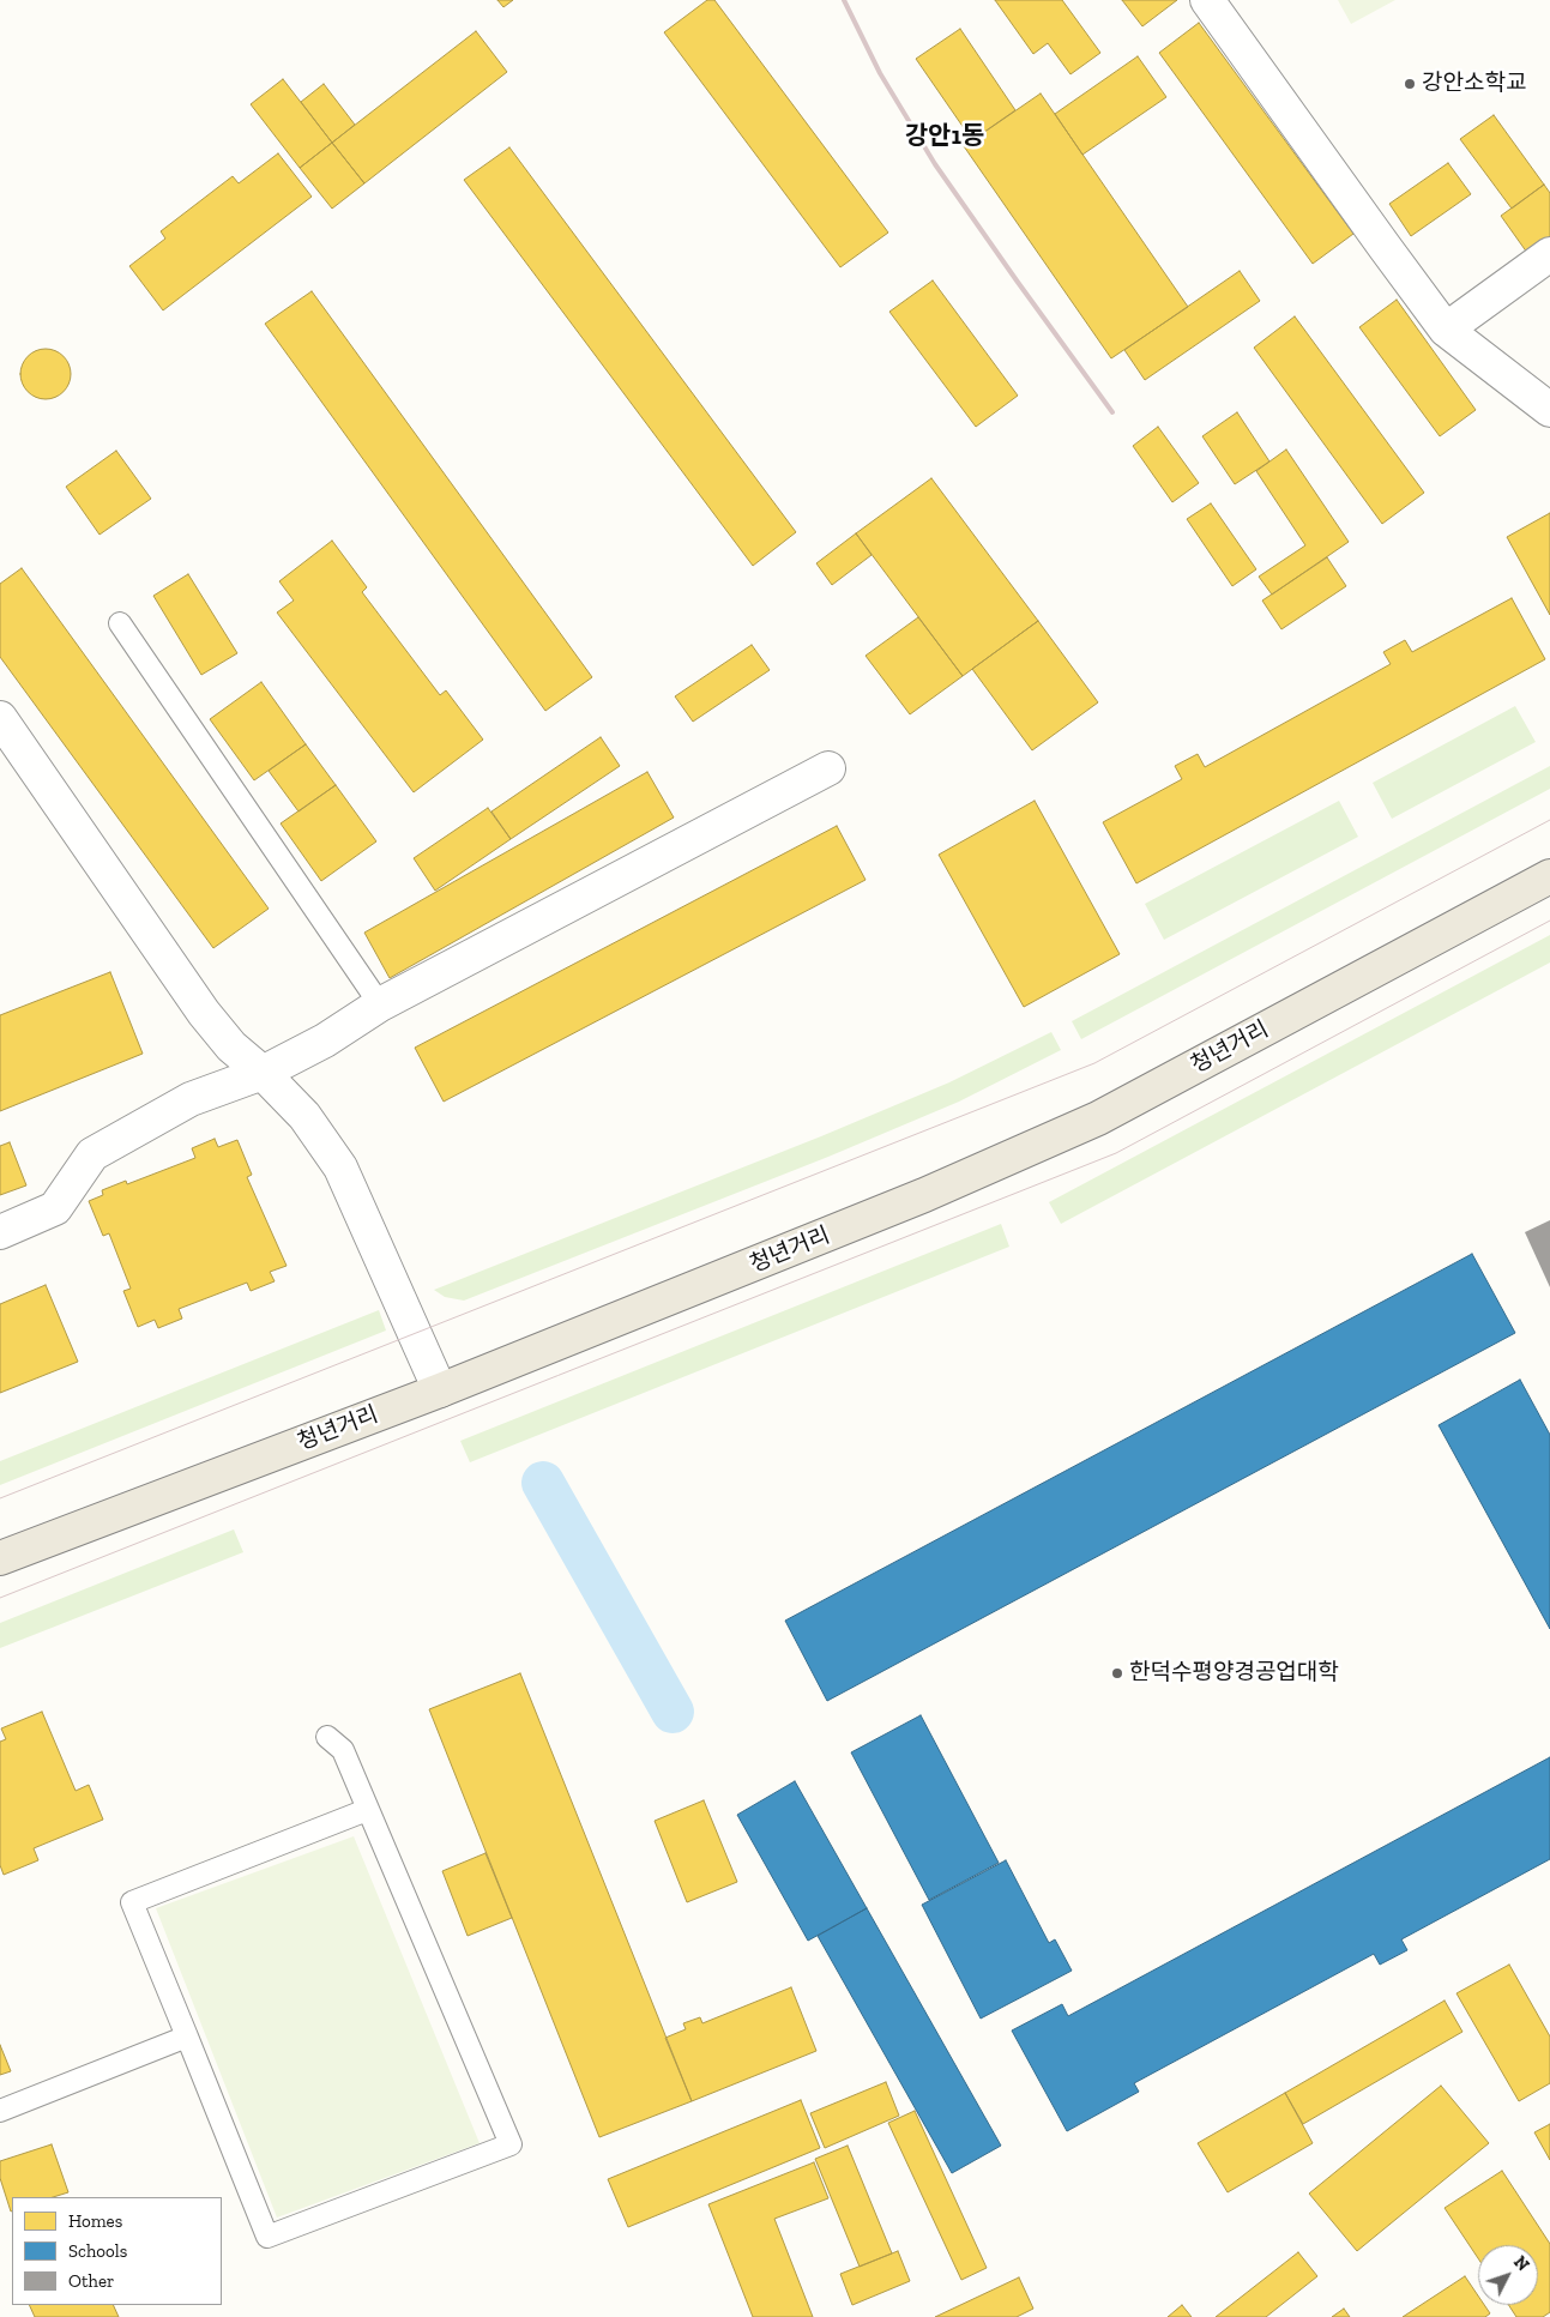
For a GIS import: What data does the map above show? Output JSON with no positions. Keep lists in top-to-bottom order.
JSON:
{
  "streets": {
    "main road": ["청년거리"]
  },
  "districts": ["강안1동"],
  "places": ["강안소학교", "한덕수평양경공업대학"],
  "legend": ["Homes", "Schools", "Other"],
  "north": "top right"
}
